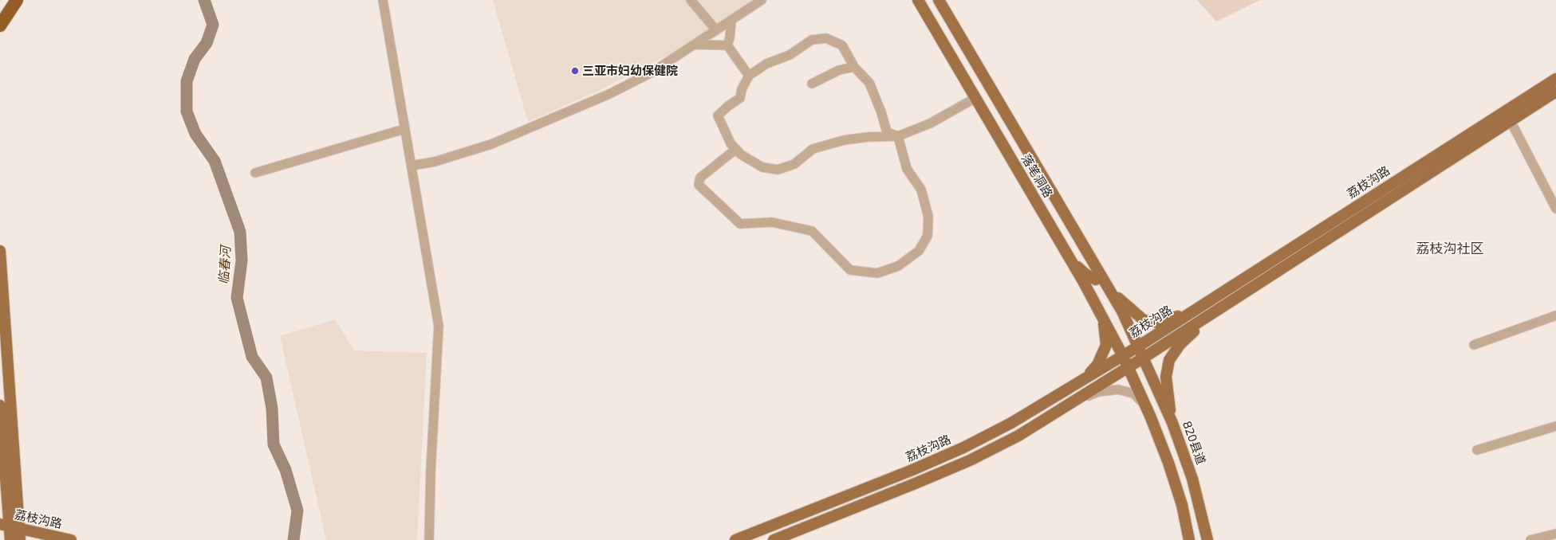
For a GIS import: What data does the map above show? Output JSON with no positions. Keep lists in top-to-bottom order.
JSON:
{
  "streets": {
    "main road": ["落笔洞路", "荔枝沟路", "820县道"]
  },
  "crossings": [
    ["落笔洞路", "荔枝沟路"],
    ["落笔洞路", "820县道"]
  ],
  "districts": ["荔枝沟社区"],
  "water": ["临春河"],
  "places": ["三亚市妇幼保健院"]
}
